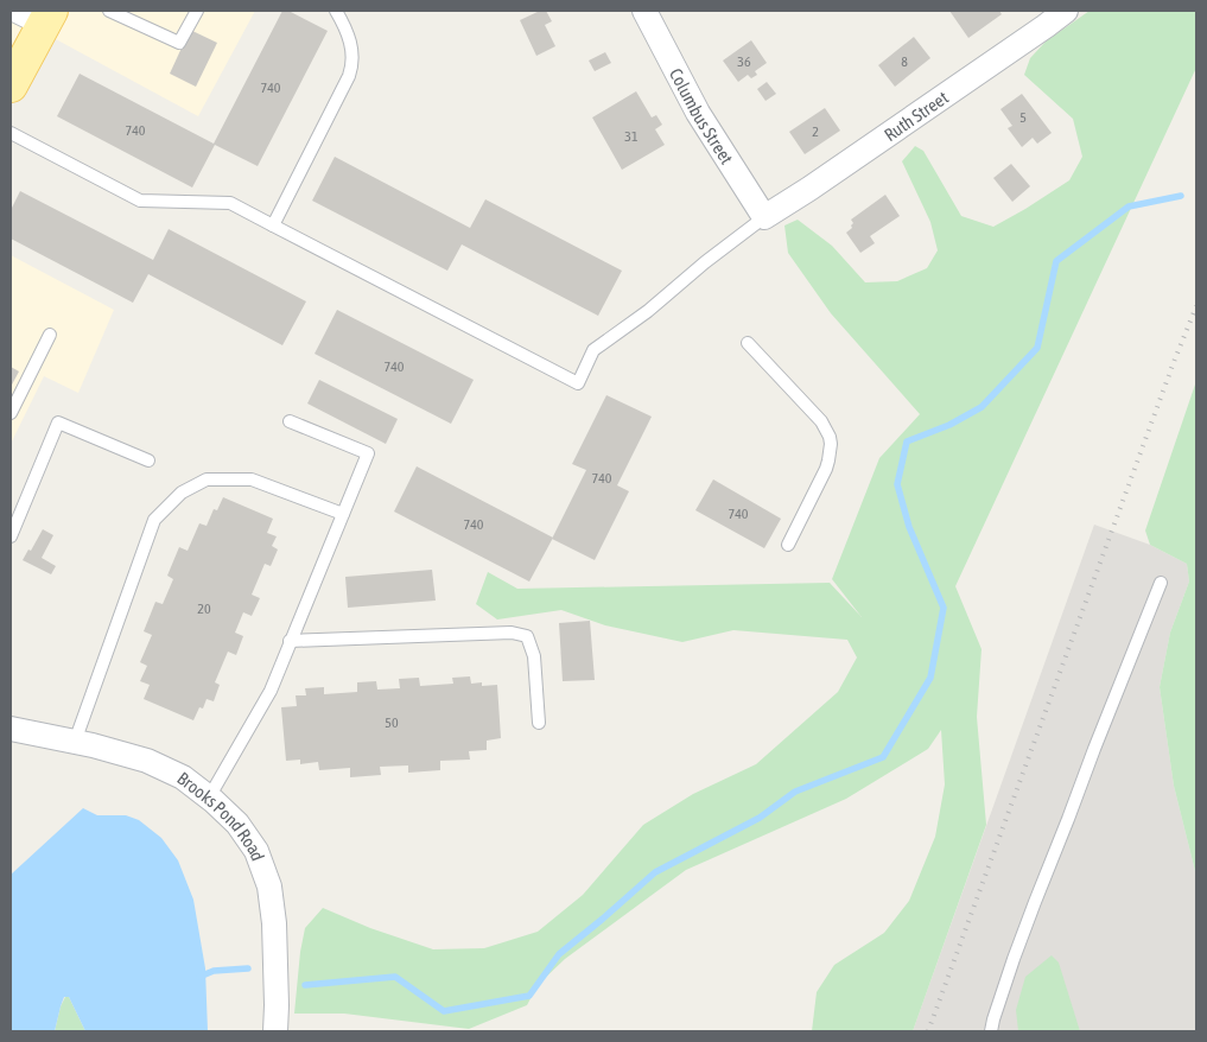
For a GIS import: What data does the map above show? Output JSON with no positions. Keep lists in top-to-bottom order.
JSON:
{
  "streets": {
    "street": ["Columbus Street", "Ruth Street", "Brooks Pond Road"]
  },
  "crossings": [
    ["Columbus Street", "Ruth Street"]
  ],
  "house_numbers": [
    "36",
    "8",
    "740",
    "5",
    "740",
    "2",
    "31",
    "740",
    "740",
    "740",
    "740",
    "20",
    "50"
  ]
}
